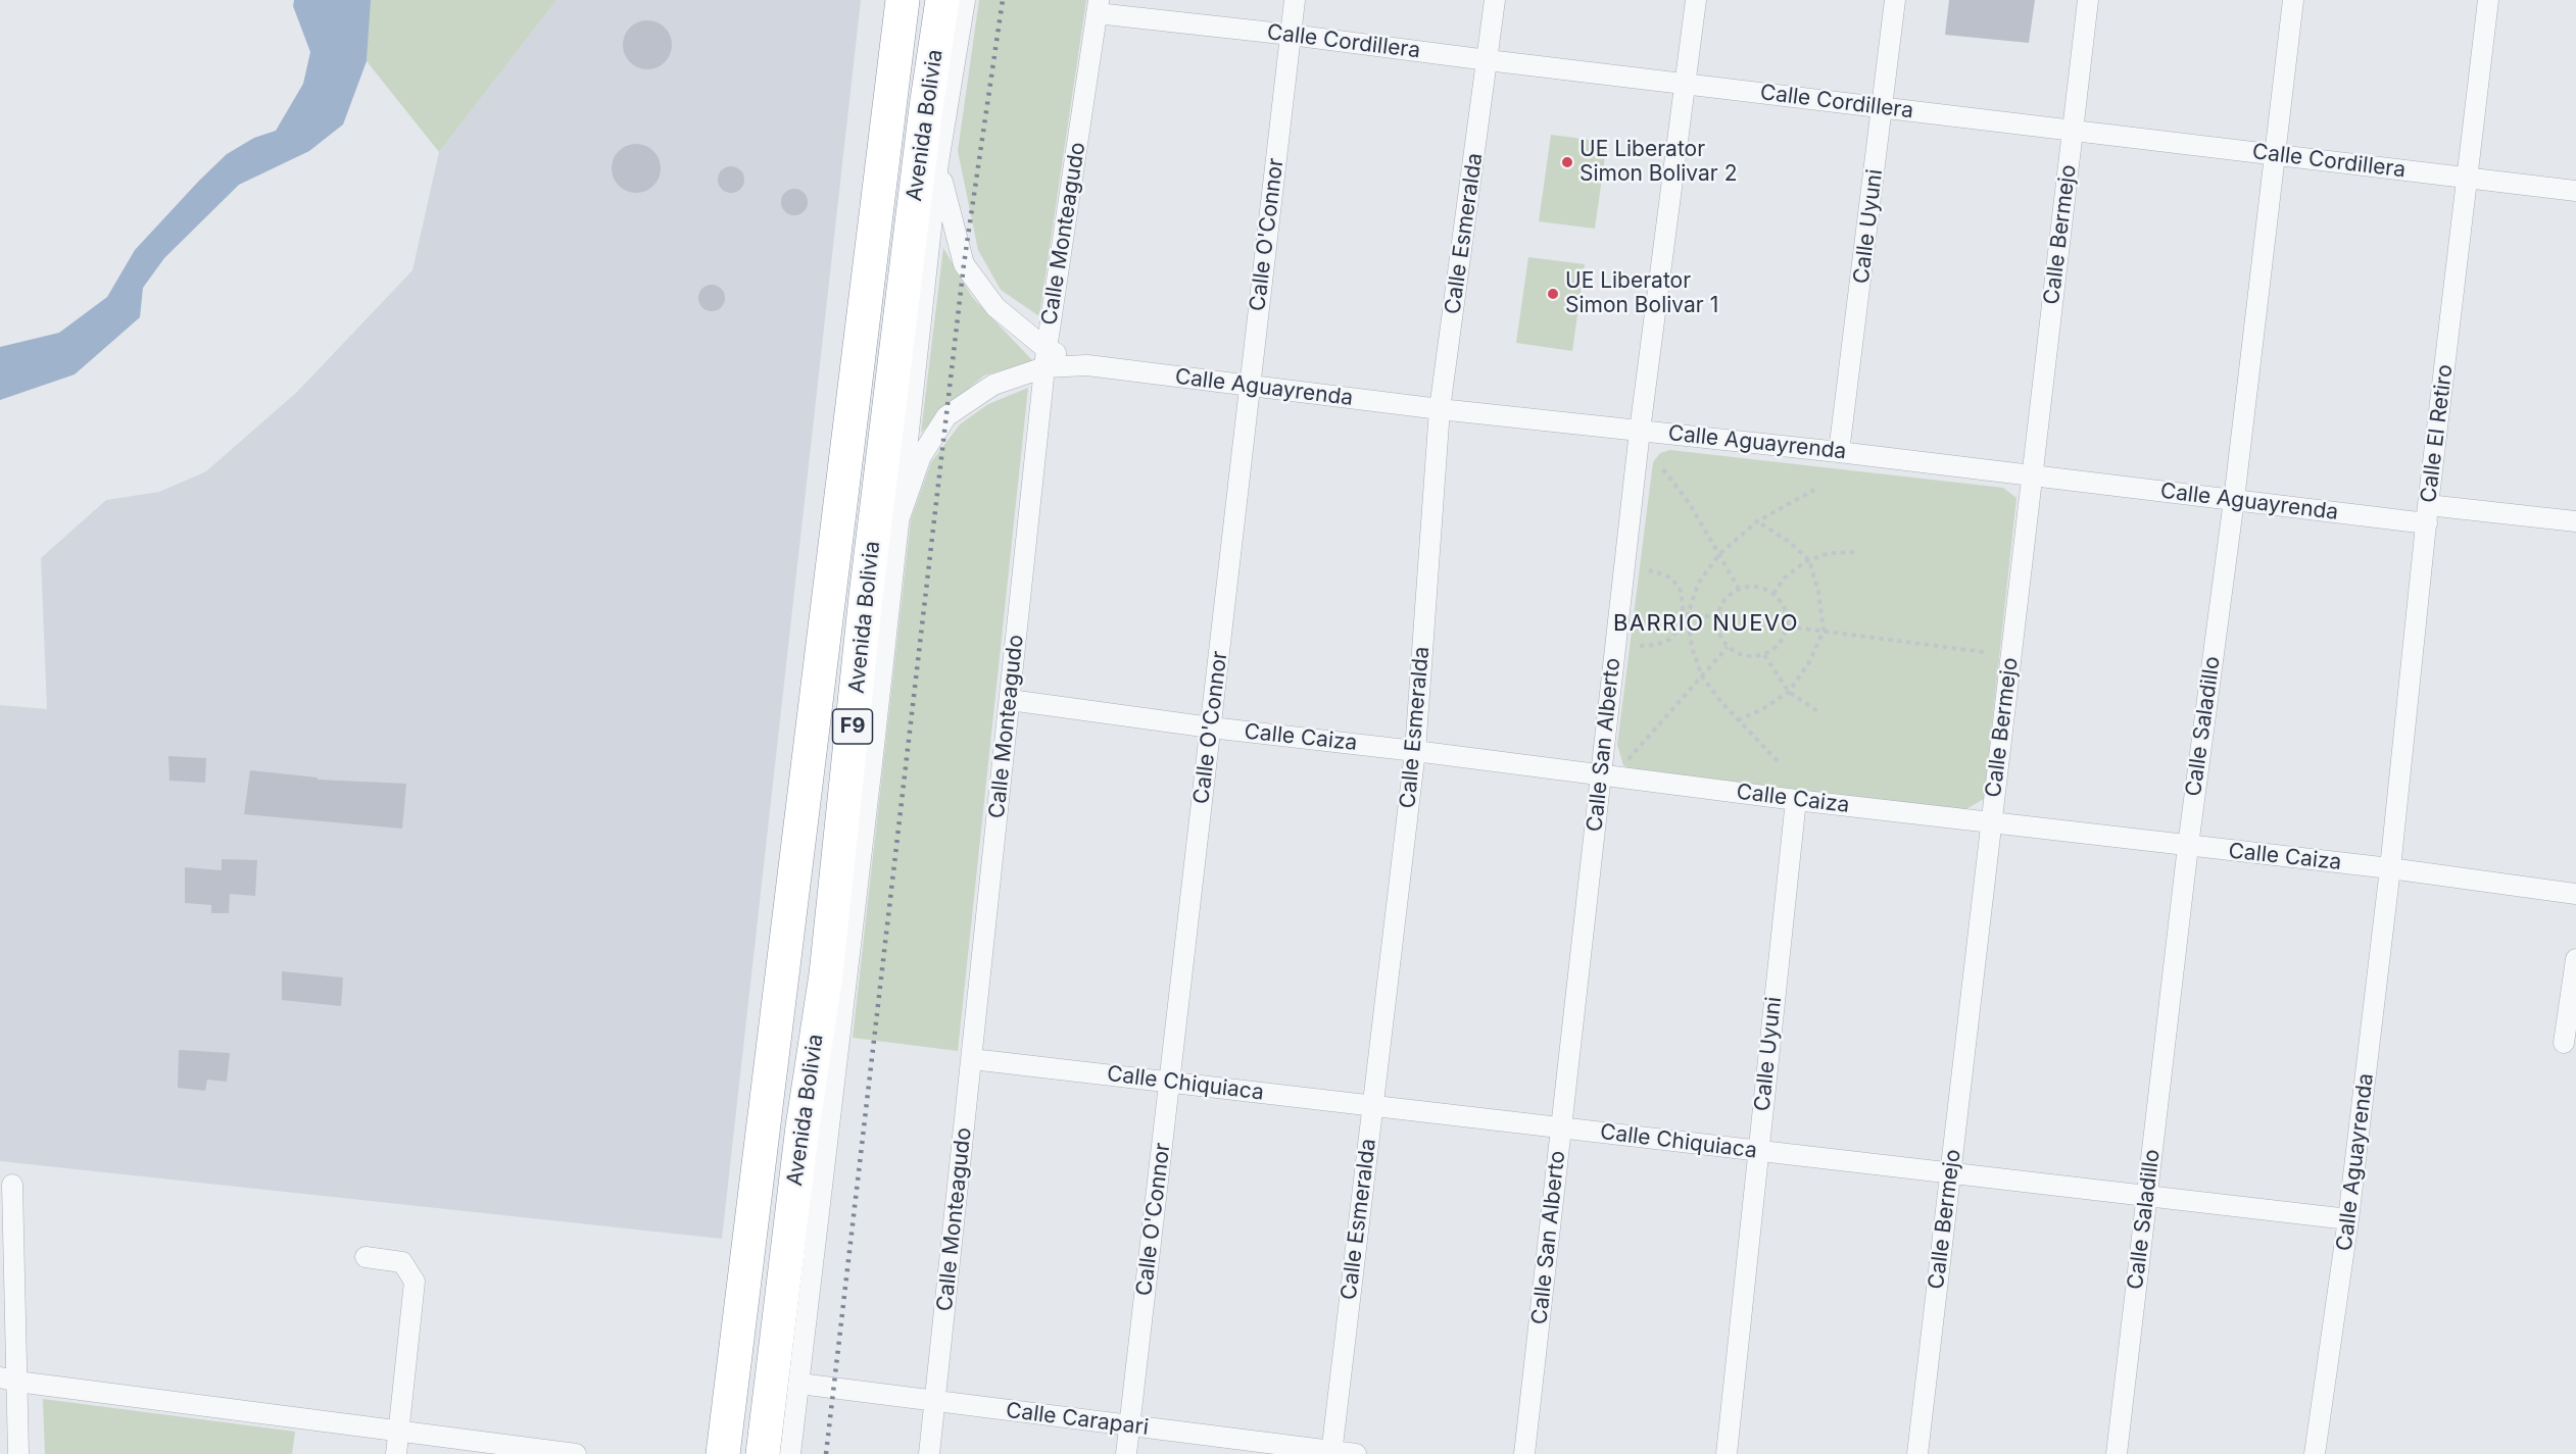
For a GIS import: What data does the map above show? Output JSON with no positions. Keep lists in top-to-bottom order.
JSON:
{
  "streets": {
    "highway": ["Avenida Bolivia", "F9"],
    "street": [
      "Calle Cordillera",
      "Calle Uyuni",
      "Calle Monteagudo",
      "Calle Esmeralda",
      "Calle O'Connor",
      "Calle Bermejo",
      "Calle Aguayrenda",
      "Calle El Retiro",
      "Calle Saladillo",
      "Calle Caiza",
      "Calle San Alberto",
      "Calle Chiquiaca",
      "Calle Carapari"
    ]
  },
  "crossings": [
    ["Calle Cordillera", "Calle Uyuni"],
    ["Calle Cordillera", "Calle Monteagudo"],
    ["Calle Cordillera", "Calle Esmeralda"],
    ["Calle Cordillera", "Calle O'Connor"],
    ["Calle Cordillera", "Calle Bermejo"],
    ["Calle Cordillera", "Calle El Retiro"],
    ["Calle Cordillera", "Calle Saladillo"],
    ["Calle Cordillera", "Calle San Alberto"],
    ["Calle Uyuni", "Calle Aguayrenda"],
    ["Calle Uyuni", "Calle Caiza"],
    ["Calle Uyuni", "Calle Chiquiaca"],
    ["Calle Monteagudo", "Calle Aguayrenda"],
    ["Calle Monteagudo", "Calle Caiza"],
    ["Calle Monteagudo", "Calle Chiquiaca"],
    ["Calle Monteagudo", "Calle Carapari"],
    ["Calle Esmeralda", "Calle Aguayrenda"],
    ["Calle Esmeralda", "Calle Caiza"],
    ["Calle Esmeralda", "Calle Chiquiaca"],
    ["Calle Esmeralda", "Calle Carapari"],
    ["Calle O'Connor", "Calle Aguayrenda"],
    ["Calle O'Connor", "Calle Caiza"],
    ["Calle O'Connor", "Calle Chiquiaca"],
    ["Calle O'Connor", "Calle Carapari"],
    ["Calle Bermejo", "Calle Aguayrenda"],
    ["Calle Bermejo", "Calle Caiza"],
    ["Calle Bermejo", "Calle Chiquiaca"],
    ["Calle Aguayrenda", "Calle El Retiro"],
    ["Calle Aguayrenda", "Calle Saladillo"],
    ["Calle Aguayrenda", "Calle Caiza"],
    ["Calle Aguayrenda", "Calle San Alberto"],
    ["Calle Aguayrenda", "Calle Chiquiaca"],
    ["Calle El Retiro", "Calle Caiza"],
    ["Calle Saladillo", "Calle Caiza"],
    ["Calle Saladillo", "Calle Chiquiaca"],
    ["Calle Caiza", "Calle San Alberto"],
    ["Calle San Alberto", "Calle Chiquiaca"]
  ],
  "districts": ["BARRIO NUEVO"],
  "places": ["UE Liberator Simon Bolivar 2", "UE Liberator Simon Bolivar 1"]
}
